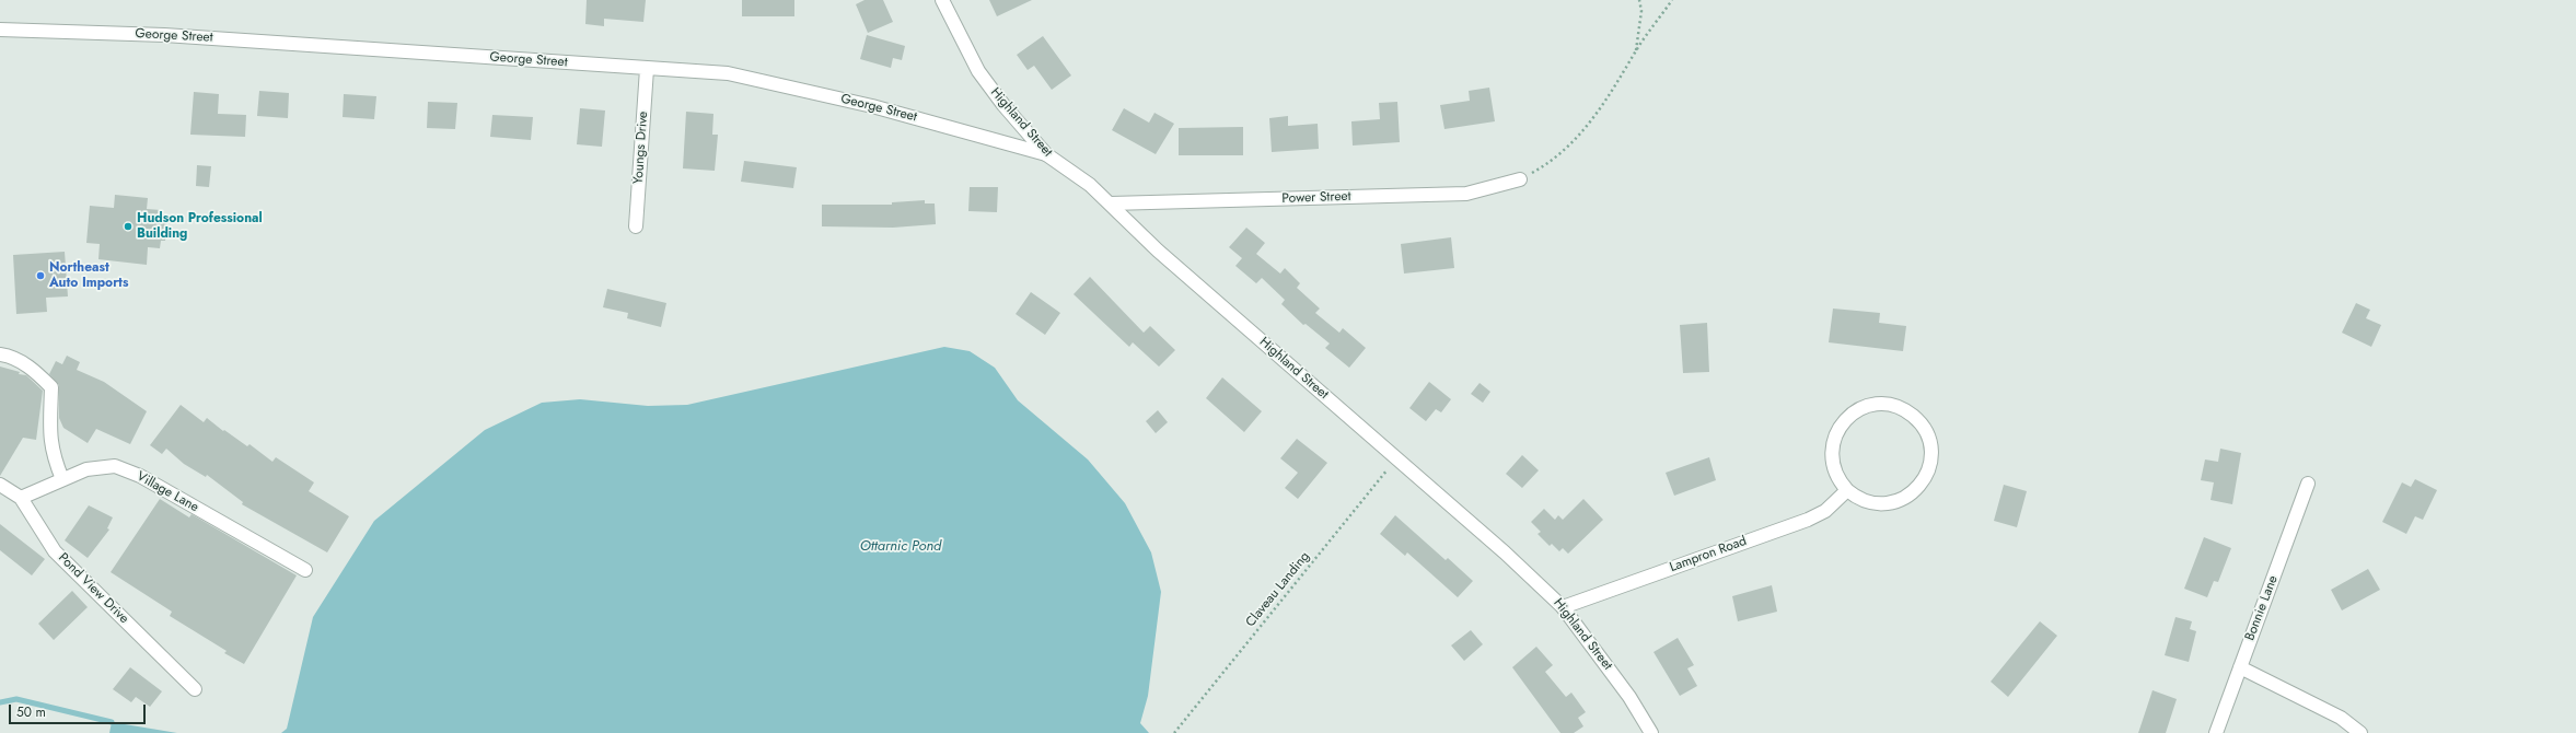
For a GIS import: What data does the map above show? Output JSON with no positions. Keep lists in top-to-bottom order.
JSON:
{
  "streets": {
    "street": [
      "George Street",
      "Highland Street",
      "Youngs Drive",
      "Power Street",
      "Village Lane",
      "Lampron Road",
      "Pond View Drive",
      "Bonnie Lane"
    ],
    "path": ["Claveau Landing"]
  },
  "crossings": [
    ["George Street", "Highland Street"],
    ["George Street", "Youngs Drive"],
    ["Highland Street", "Power Street"],
    ["Highland Street", "Lampron Road"],
    ["Highland Street", "Claveau Landing"],
    ["Village Lane", "Pond View Drive"]
  ],
  "water": ["Ottarnic Pond"],
  "places": ["Hudson Professional Building", "Northeast Auto Imports"],
  "scale_bar": "50 m"
}
